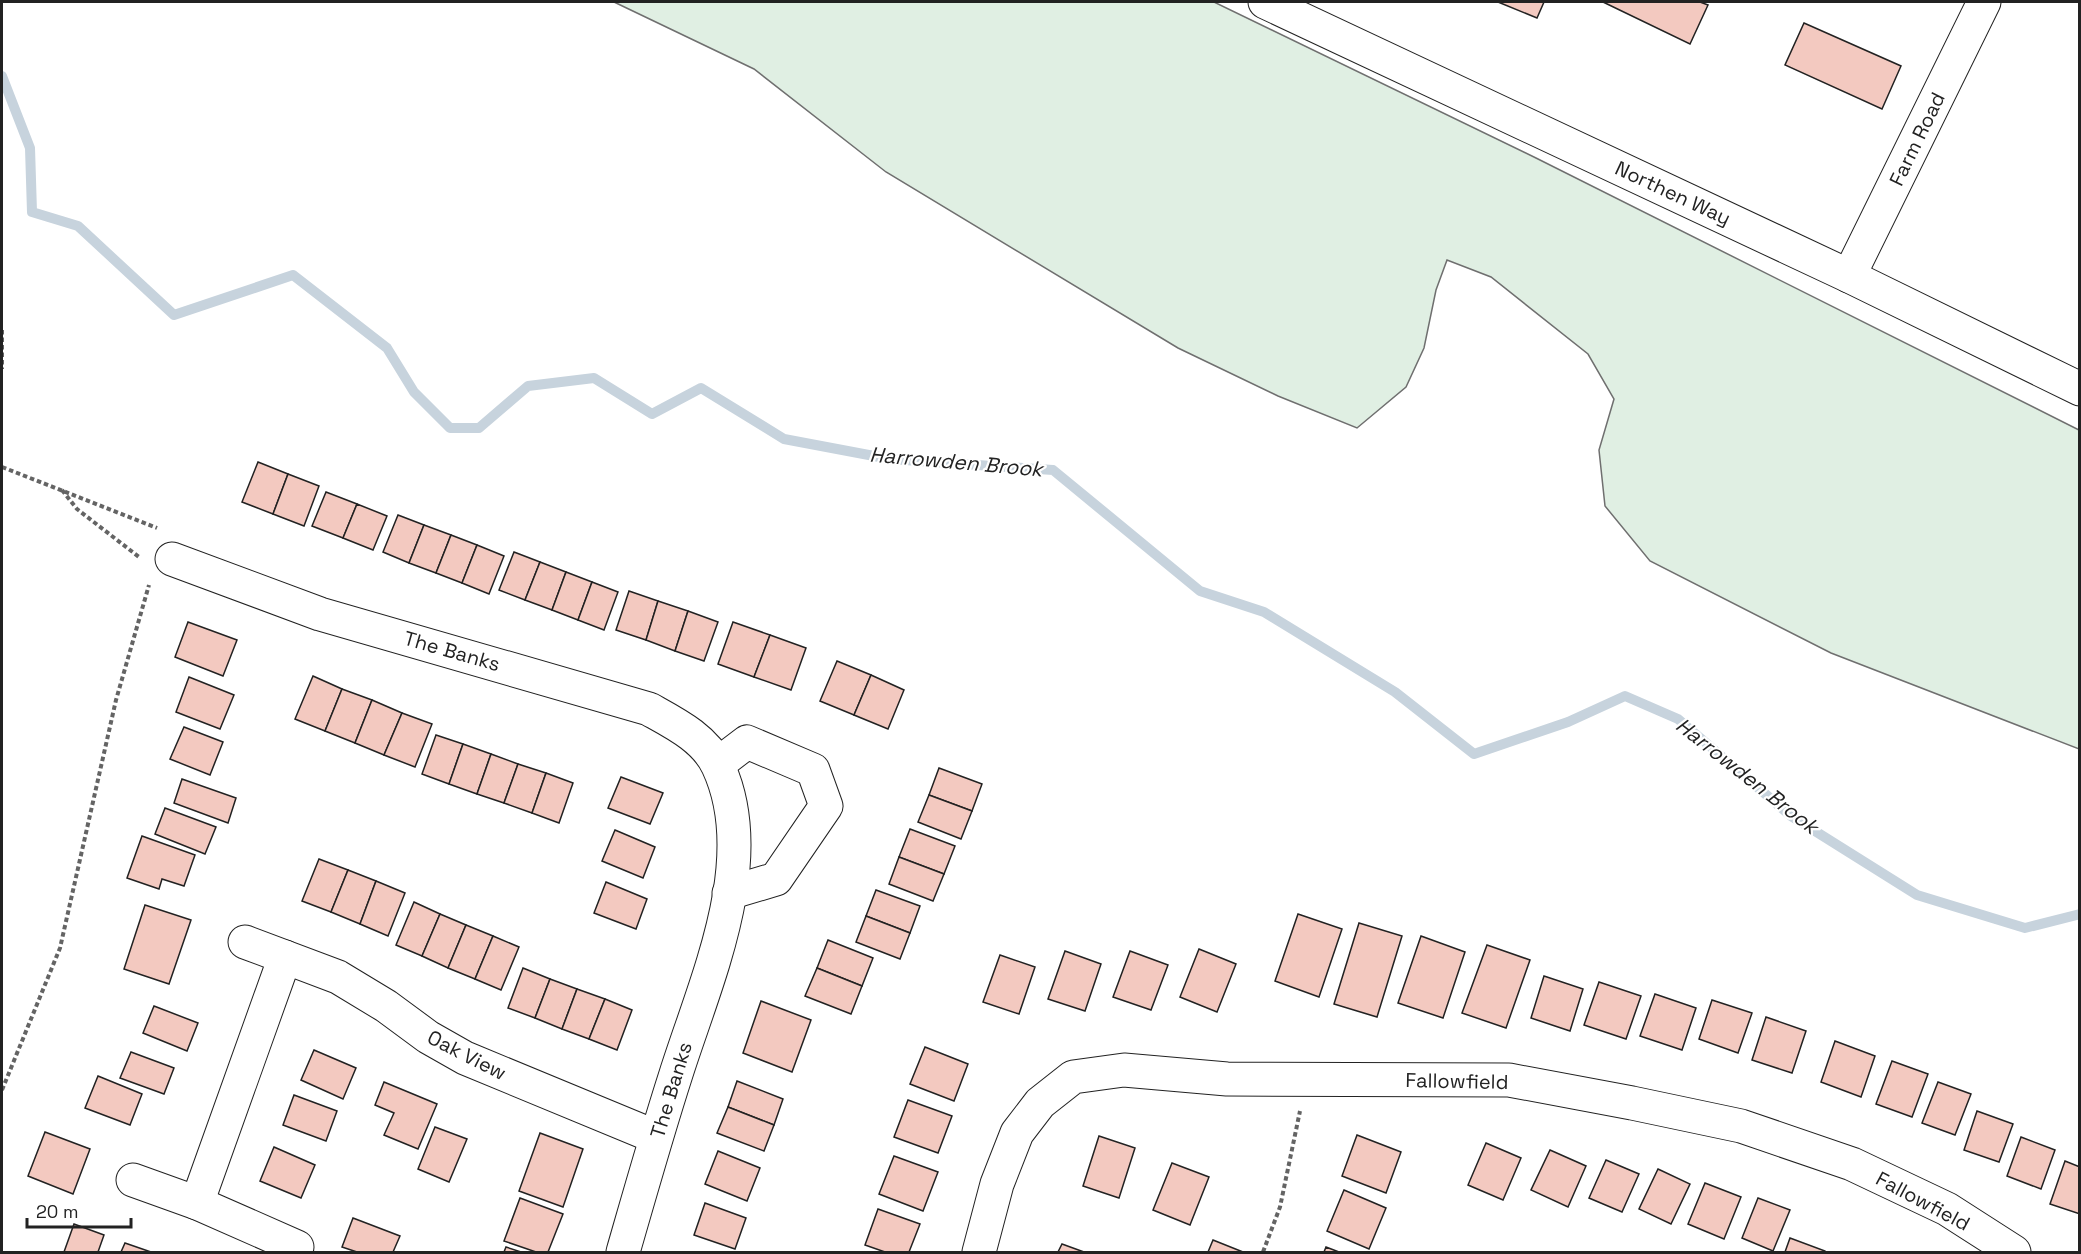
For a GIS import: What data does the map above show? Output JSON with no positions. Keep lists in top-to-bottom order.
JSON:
{
  "streets": {
    "street": [
      "Farm Road",
      "Northen Way",
      "The Banks",
      "Oak View",
      "Fallowfield"
    ]
  },
  "crossings": [
    ["Farm Road", "Northen Way"],
    ["The Banks", "Oak View"]
  ],
  "water": ["Harrowden Brook"],
  "scale_bar": "20 m"
}
